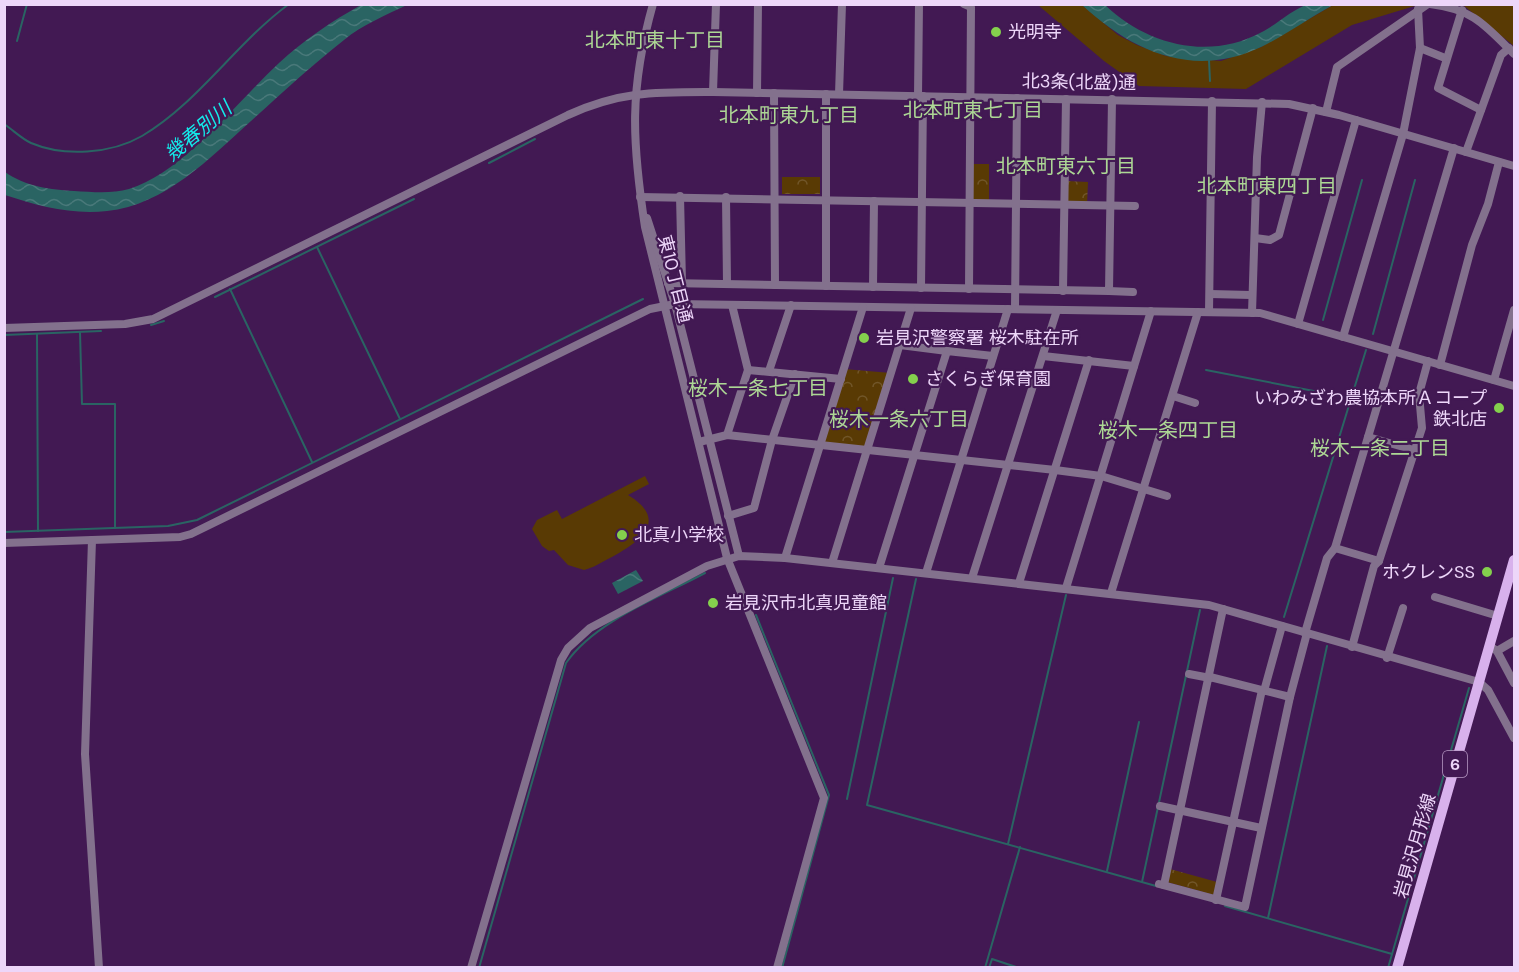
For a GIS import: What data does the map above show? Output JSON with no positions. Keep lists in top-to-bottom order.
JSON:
{
  "streets": {
    "main road": ["6", "岩見沢月形線"],
    "street": ["北3条(北盛)通", "東10丁目通"]
  },
  "crossings": [
    ["北3条(北盛)通", "東10丁目通"]
  ],
  "districts": [
    "北本町東十丁目",
    "北本町東七丁目",
    "北本町東九丁目",
    "北本町東六丁目",
    "北本町東四丁目",
    "桜木一条七丁目",
    "桜木一条六丁目",
    "桜木一条四丁目",
    "桜木一条二丁目"
  ],
  "water": ["幾春別川"],
  "places": [
    "光明寺",
    "岩見沢警察署 桜木駐在所",
    "さくらぎ保育園",
    "いわみざわ農協本所Ａコープ 鉄北店",
    "北真小学校",
    "ホクレンSS",
    "岩見沢市北真児童館"
  ]
}
